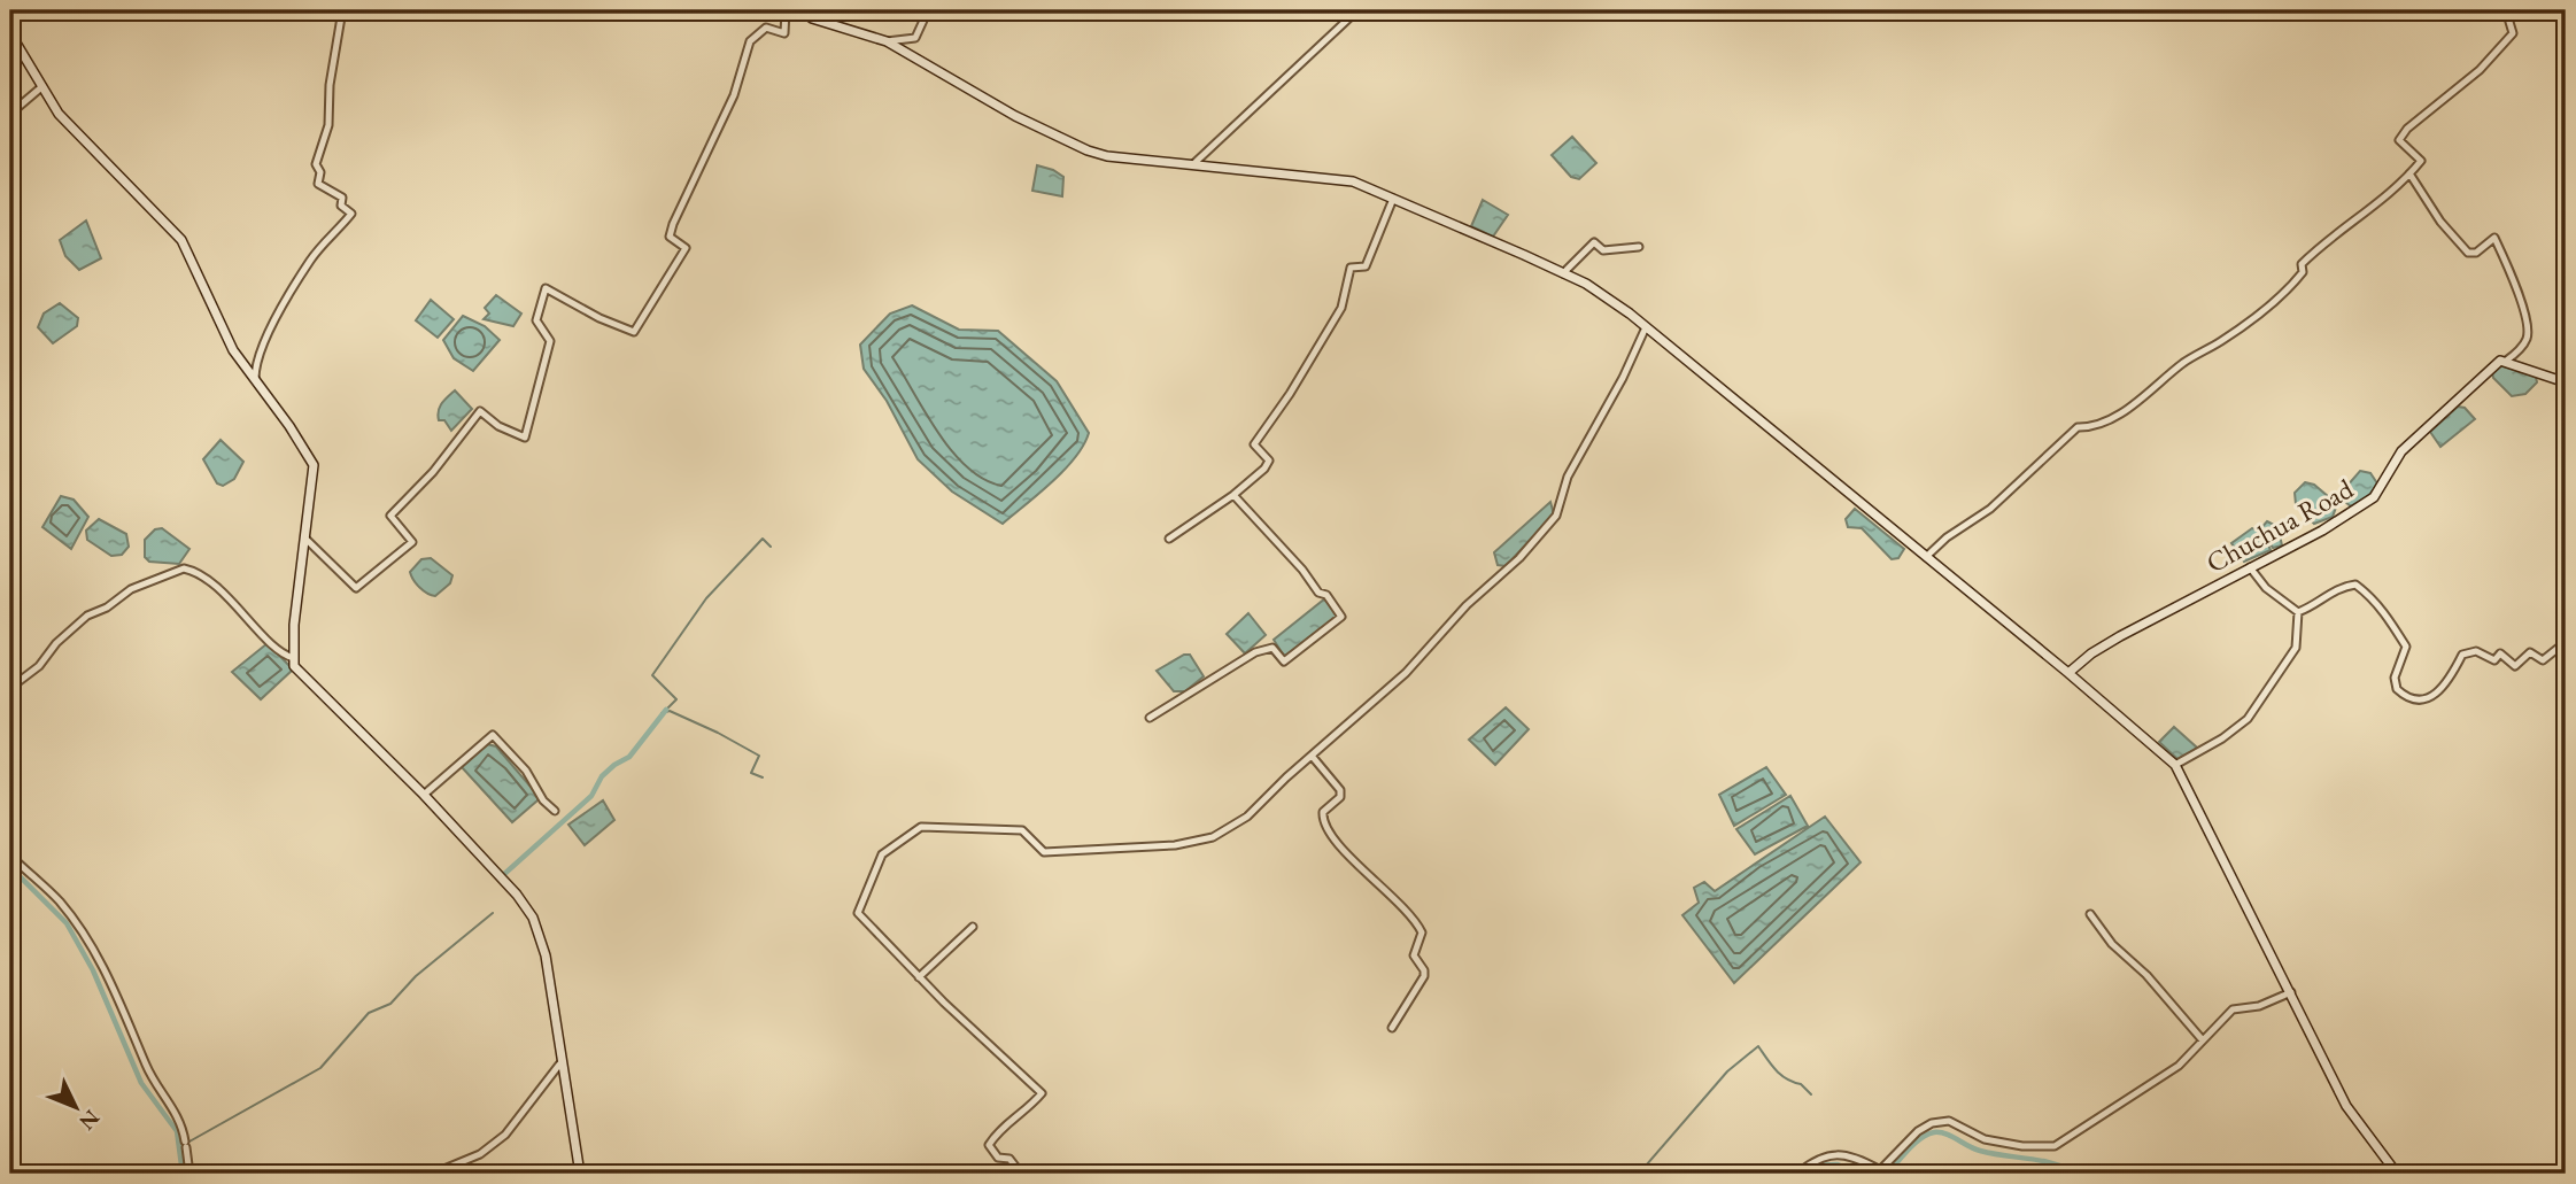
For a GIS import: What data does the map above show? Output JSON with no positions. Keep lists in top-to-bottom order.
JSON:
{
  "streets": {
    "main road": ["Chuchua Road"]
  },
  "north": "bottom right"
}
